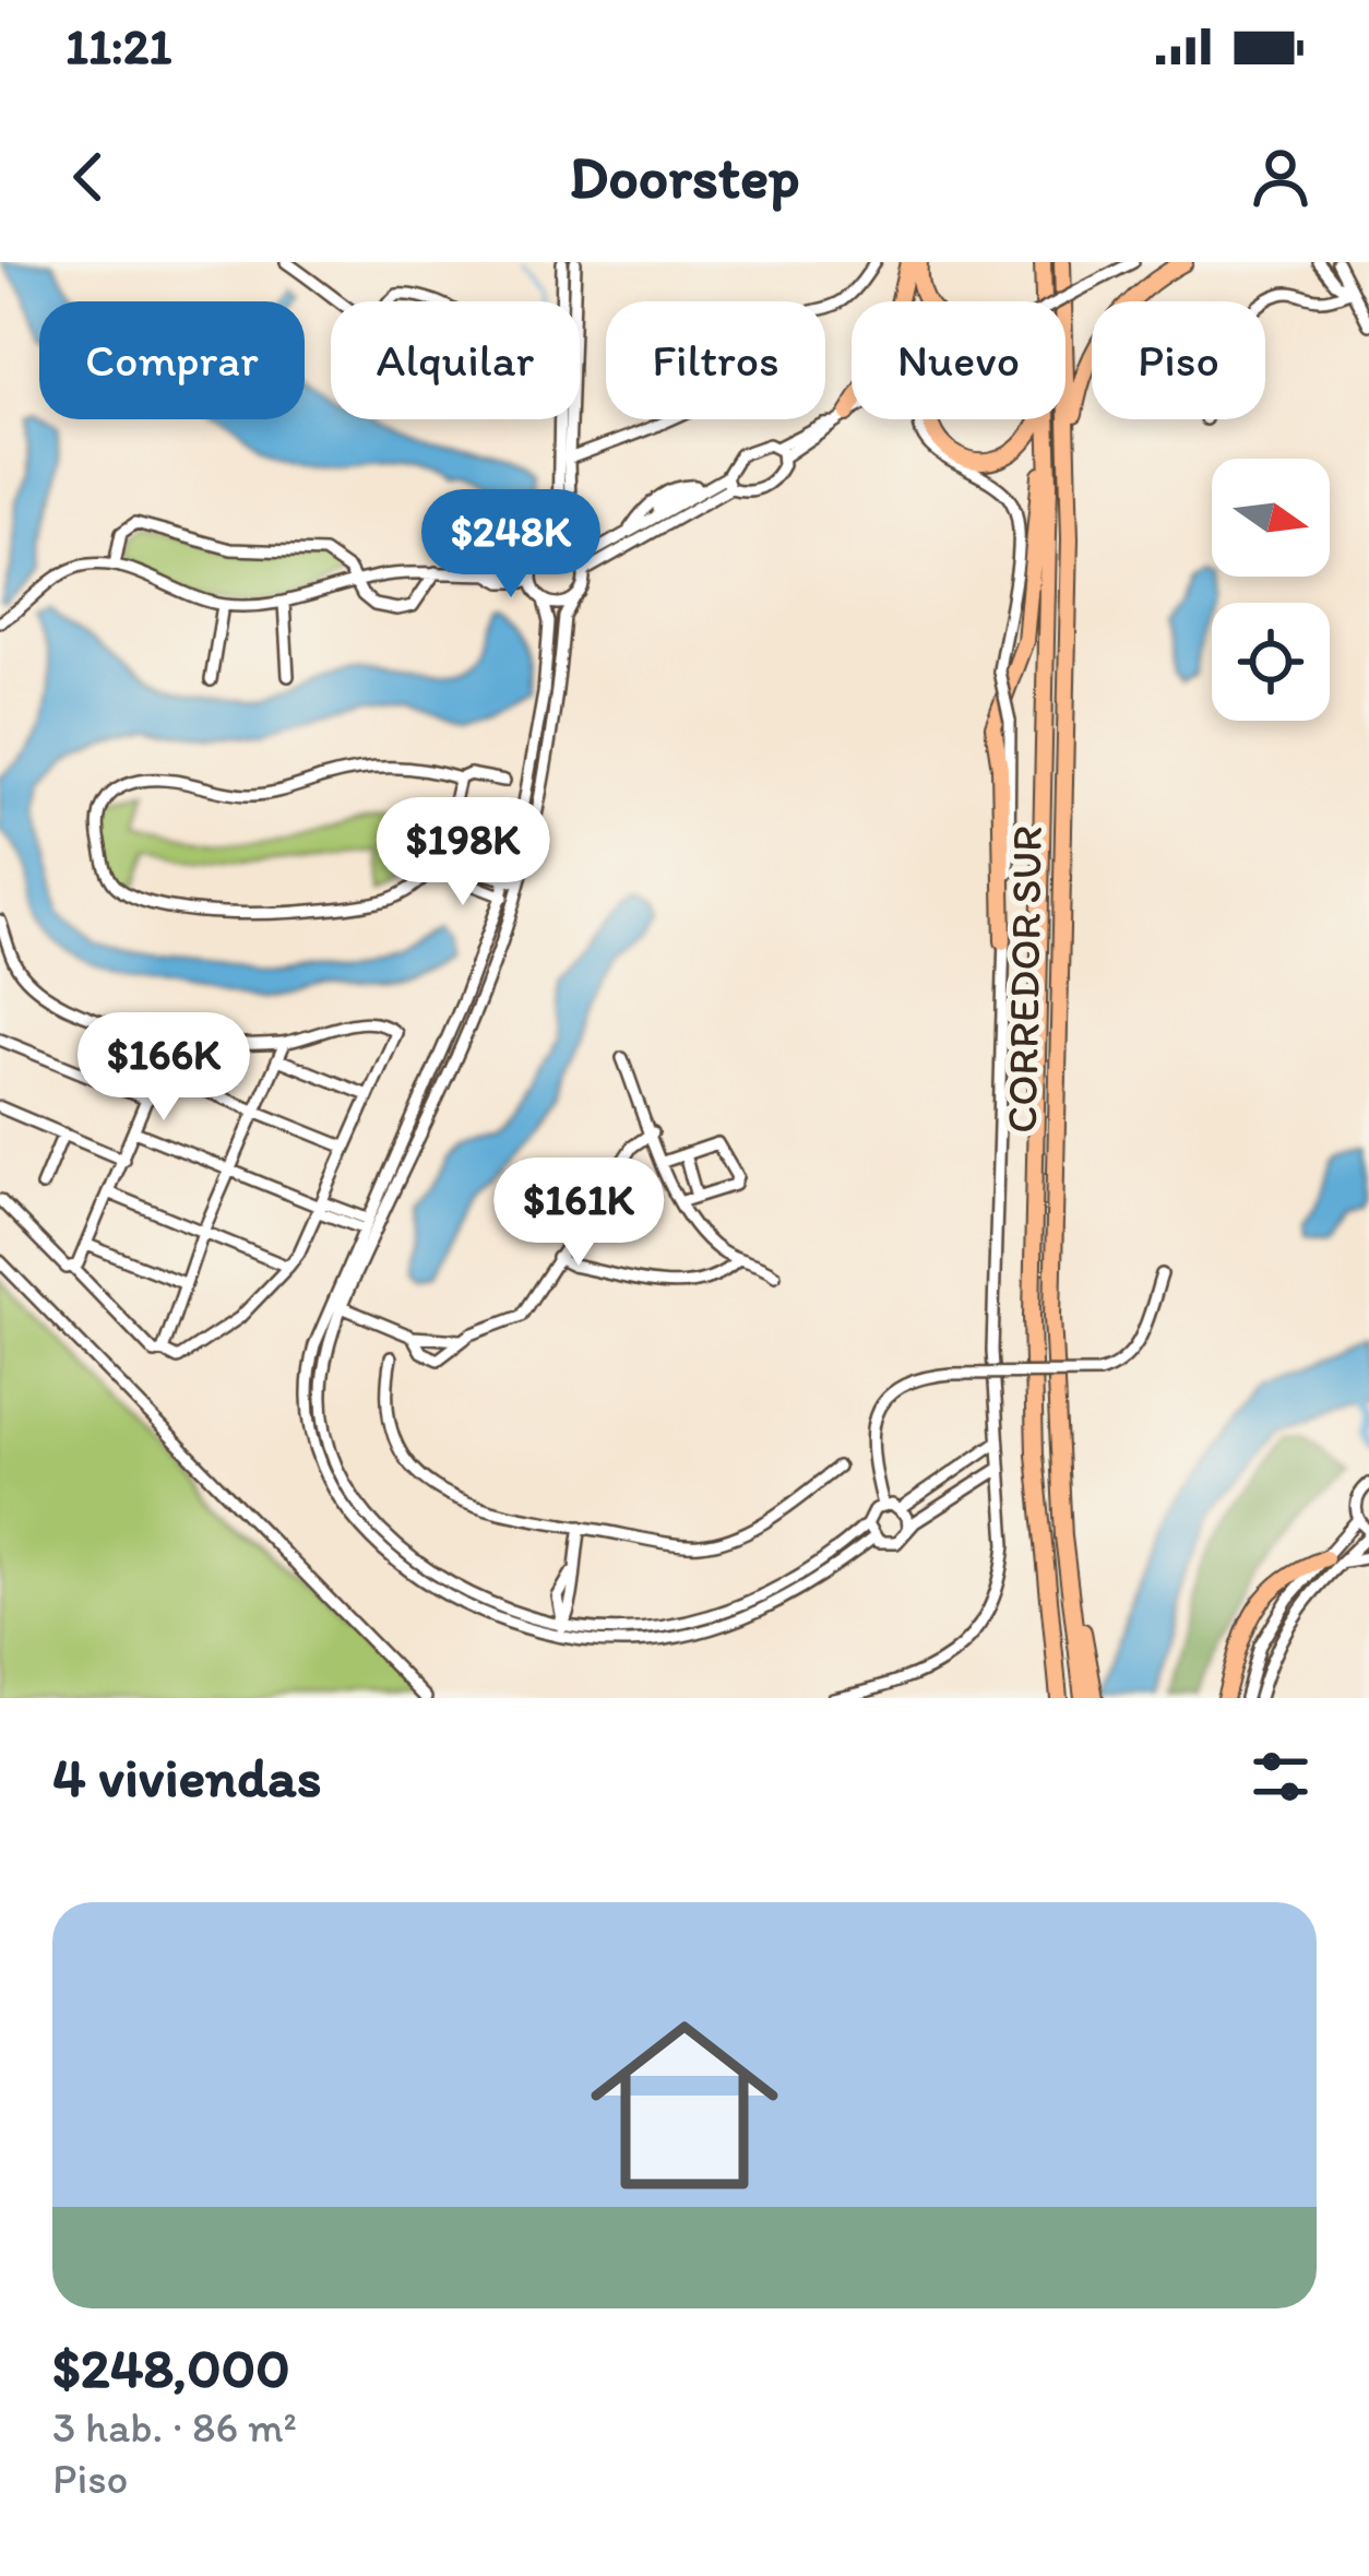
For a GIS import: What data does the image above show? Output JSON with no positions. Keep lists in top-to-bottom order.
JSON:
{
  "streets": {
    "highway": ["CORREDOR SUR"]
  },
  "north": "right",
  "page": {
    "status": "11:21",
    "header": "Doorstep",
    "chip": [
      "Comprar",
      "Alquilar",
      "Filtros",
      "Nuevo",
      "Piso"
    ],
    "price": [
      "$248K",
      "$198K",
      "$166K",
      "$161K"
    ],
    "heading": "4 viviendas",
    "list": [
      {
        "name": "$248,000",
        "note": "3 hab. · 86 m² · Piso"
      }
    ]
  }
}
